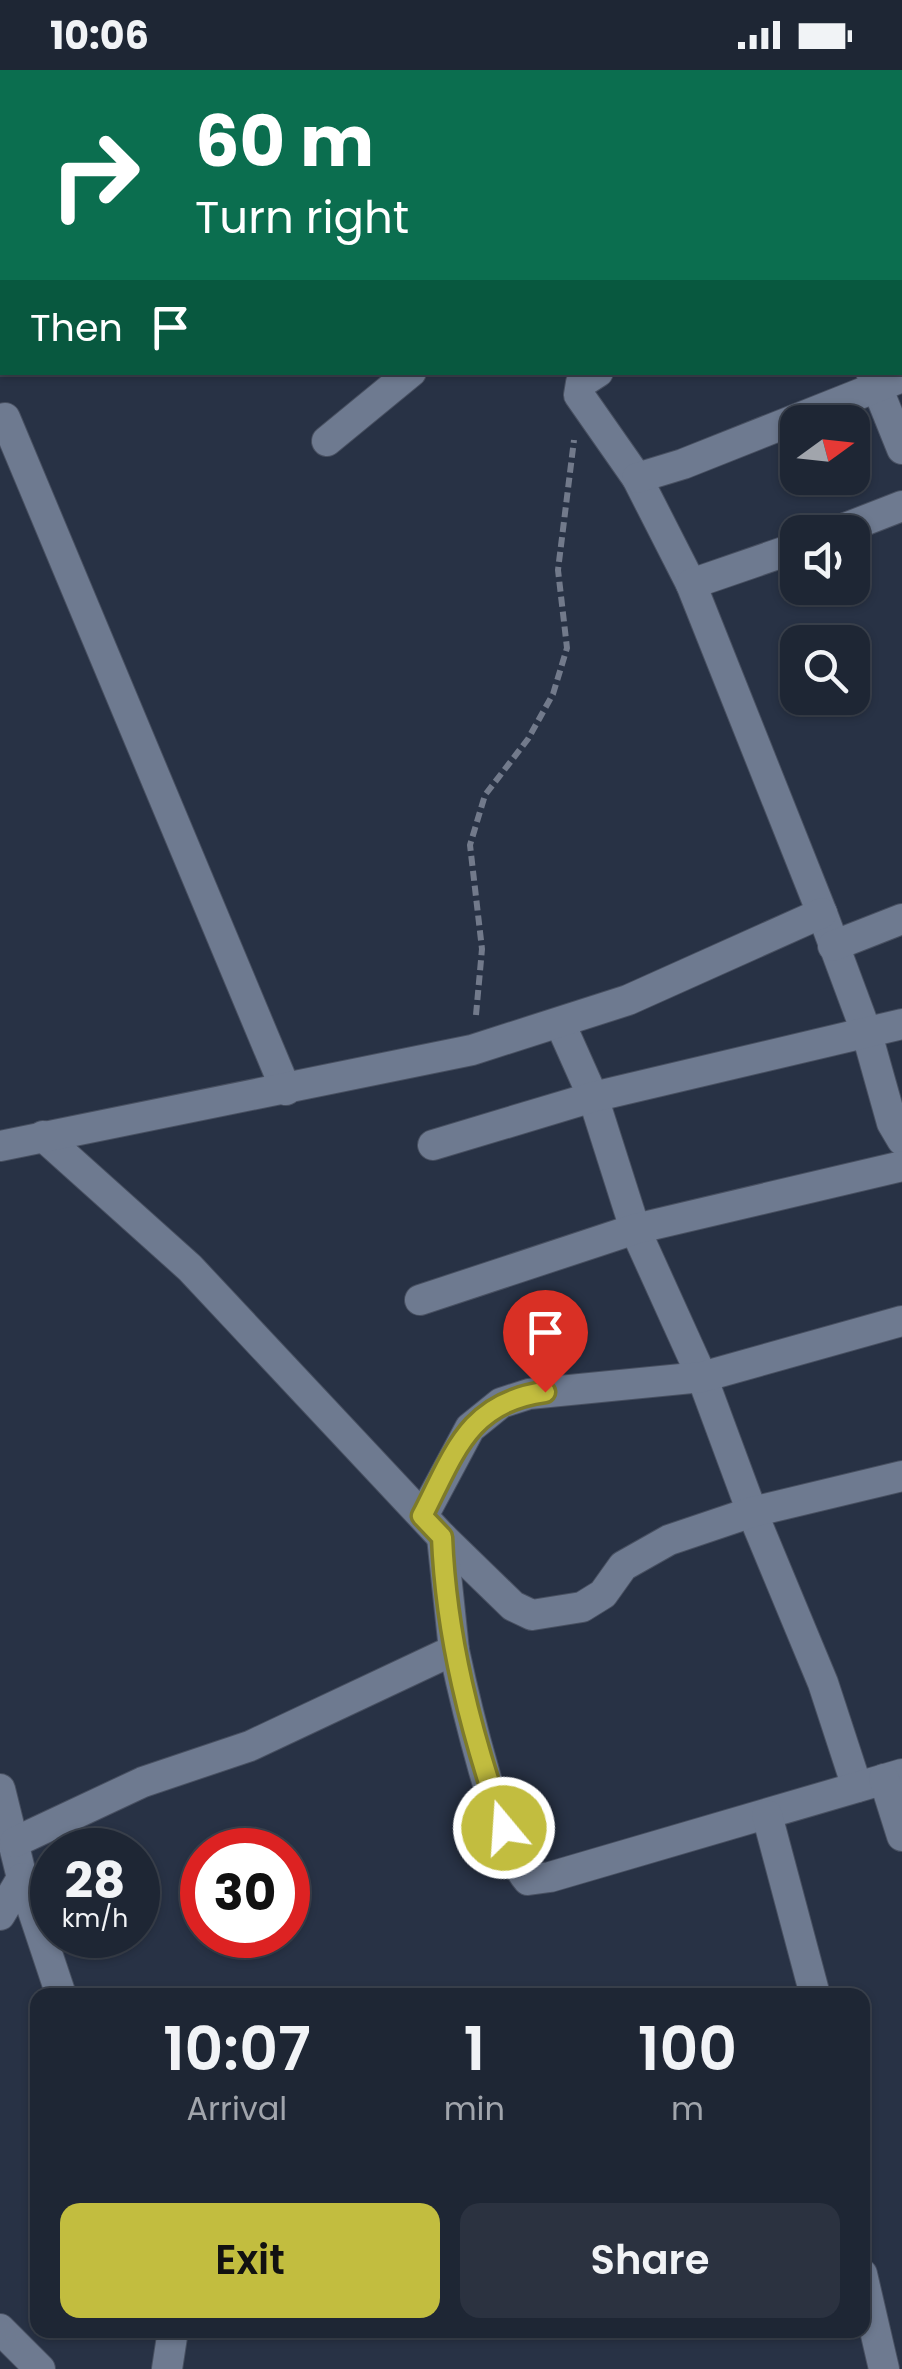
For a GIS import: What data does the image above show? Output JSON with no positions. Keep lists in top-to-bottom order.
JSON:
{
  "north": "right",
  "page": {
    "status": "10:06",
    "turn": ["60 m", "Turn right"],
    "then": "Then",
    "speed": "28 km/h",
    "limit": "30",
    "eta": [
      "10:07",
      "Arrival",
      "1",
      "min",
      "100",
      "m"
    ],
    "buttons": ["Exit", "Share"]
  }
}
